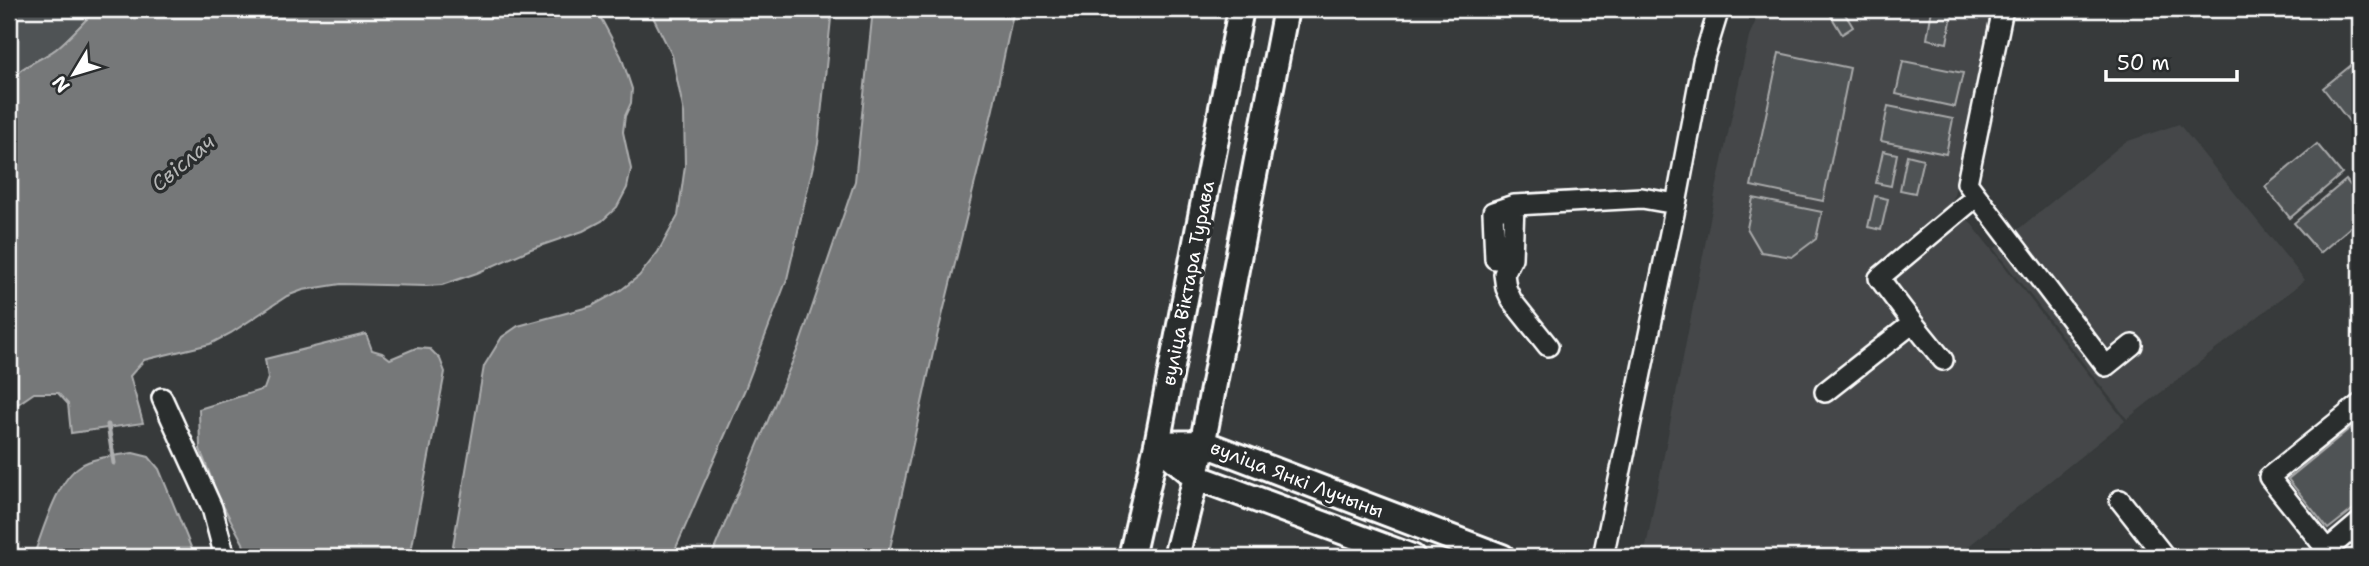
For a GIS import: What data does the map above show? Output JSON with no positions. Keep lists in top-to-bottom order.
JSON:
{
  "streets": {
    "main road": ["вуліца Віктара Турава", "вуліца Янкі Лучыны"]
  },
  "crossings": [
    ["вуліца Віктара Турава", "вуліца Янкі Лучыны"]
  ],
  "water": ["Свіслач"],
  "scale_bar": "50 m",
  "north": "bottom left"
}
